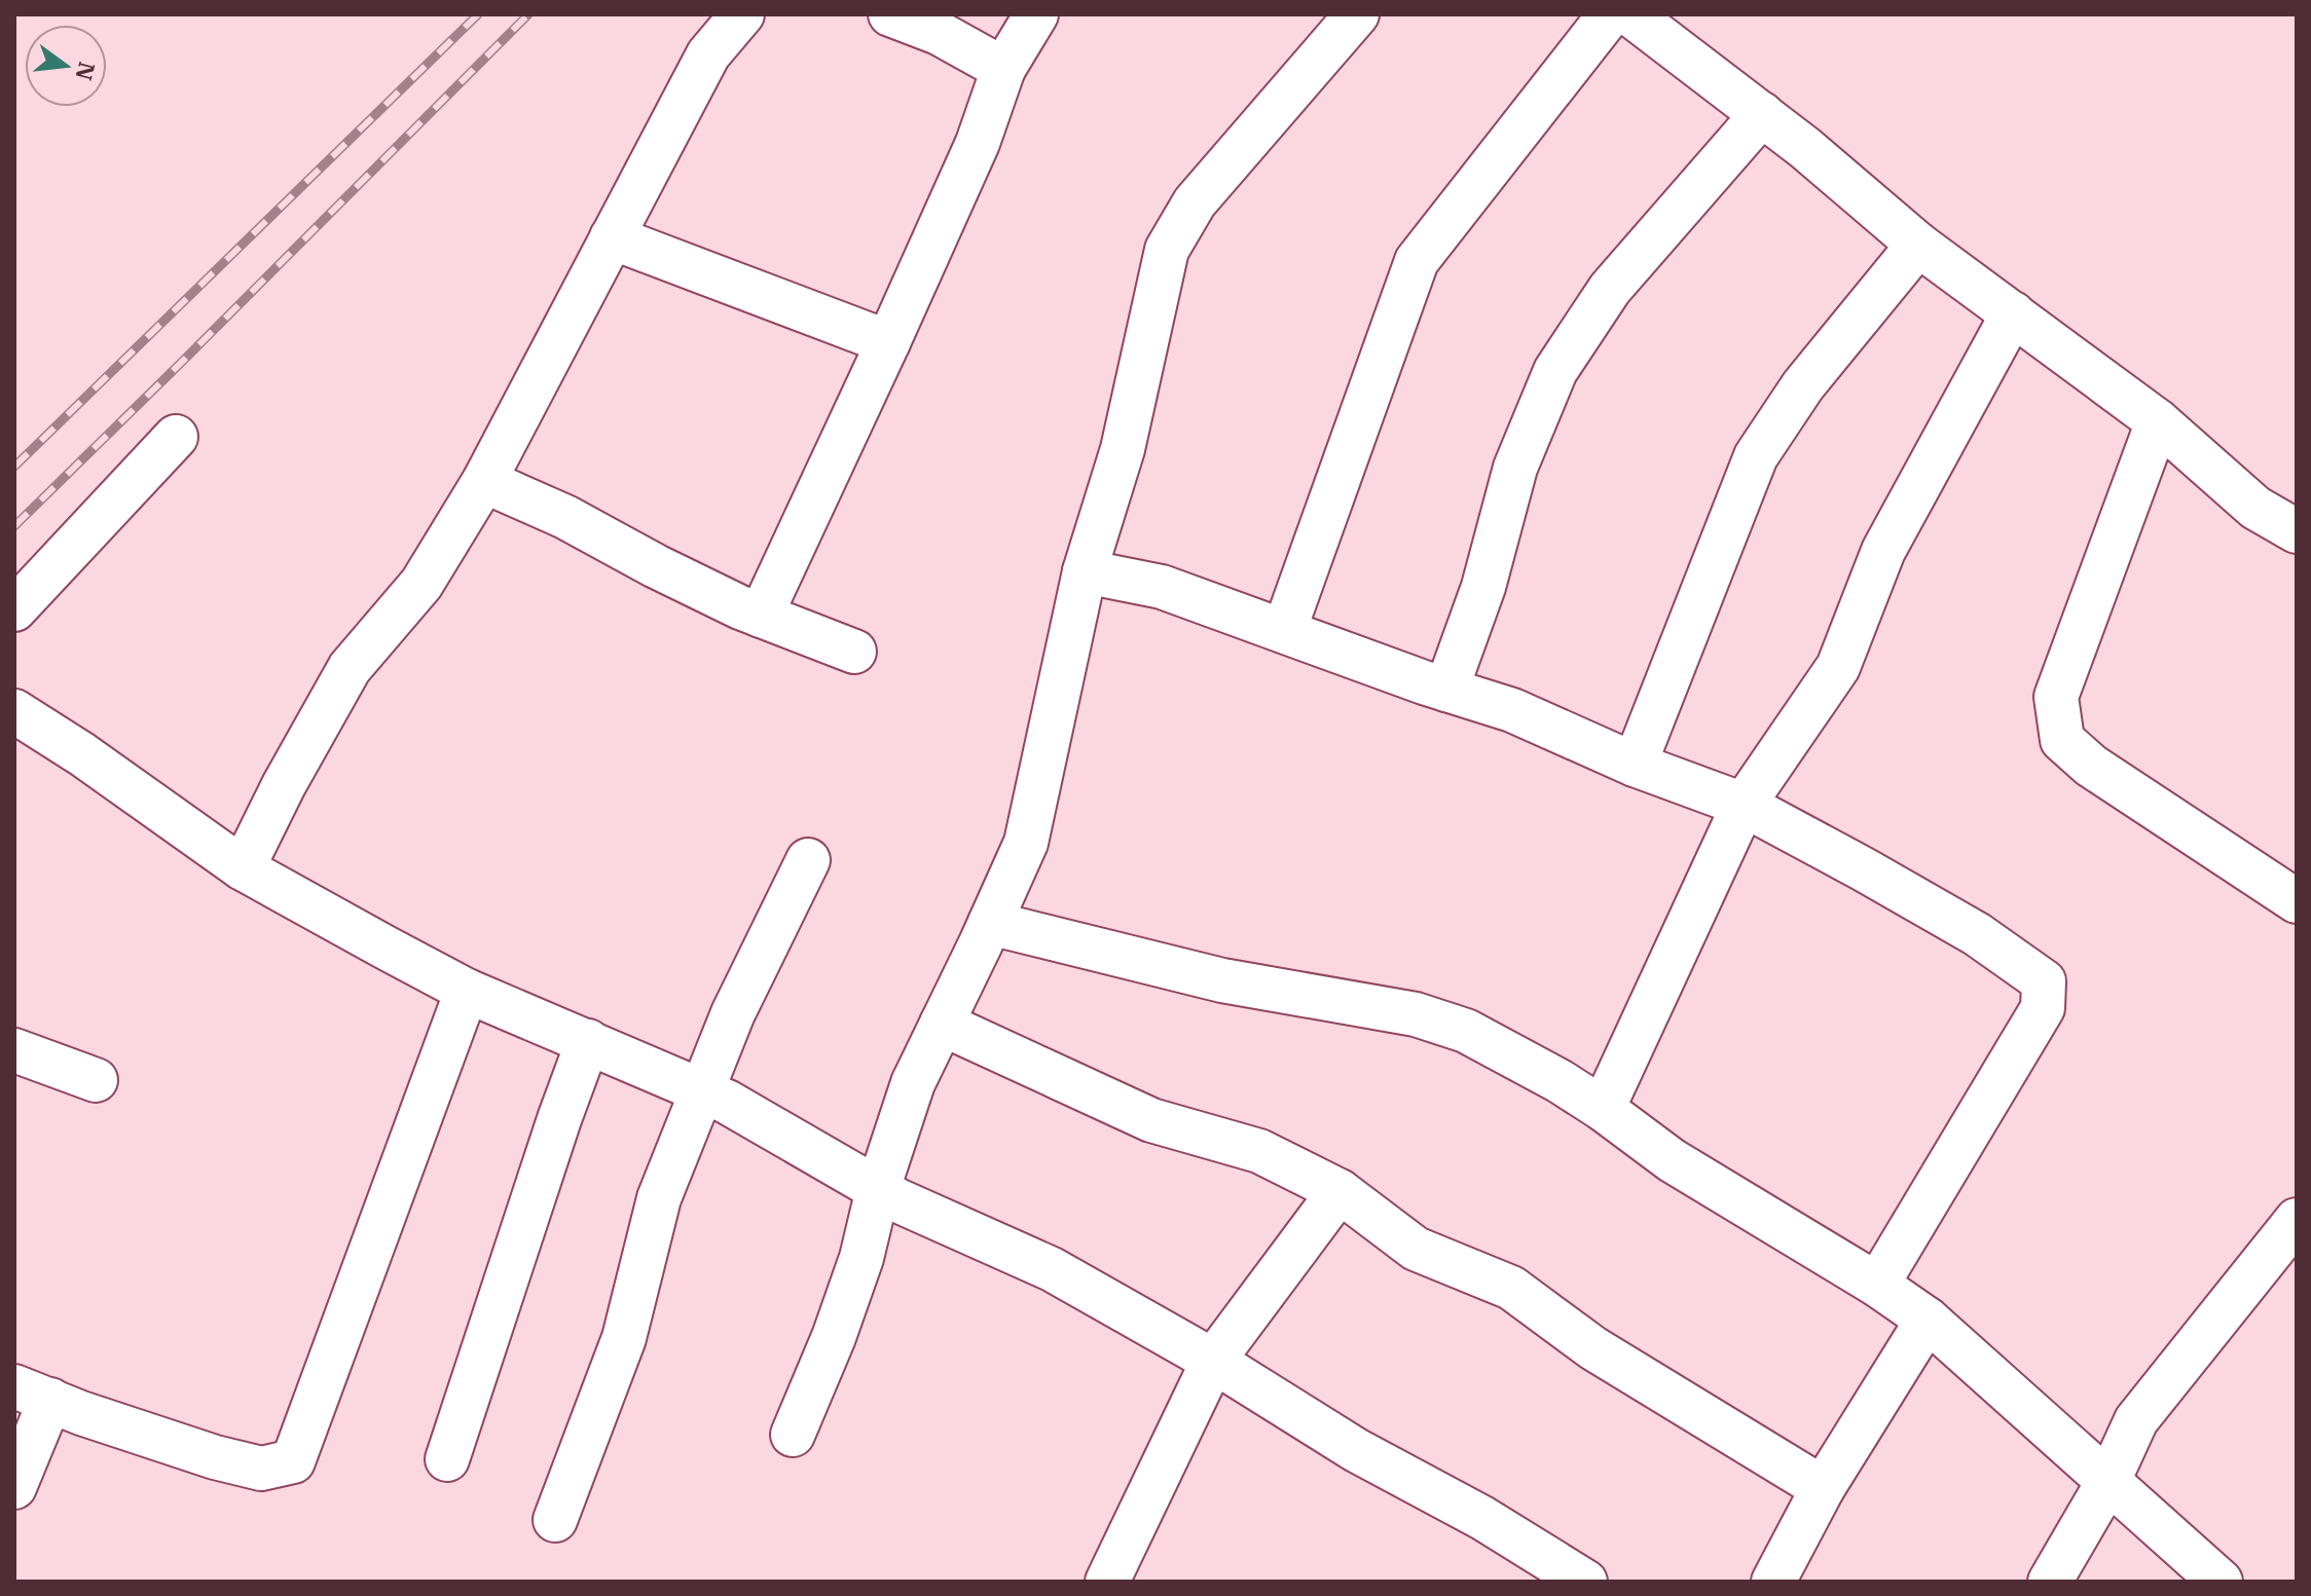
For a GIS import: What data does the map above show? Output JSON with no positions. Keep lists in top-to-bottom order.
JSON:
{
  "north": "right"
}
